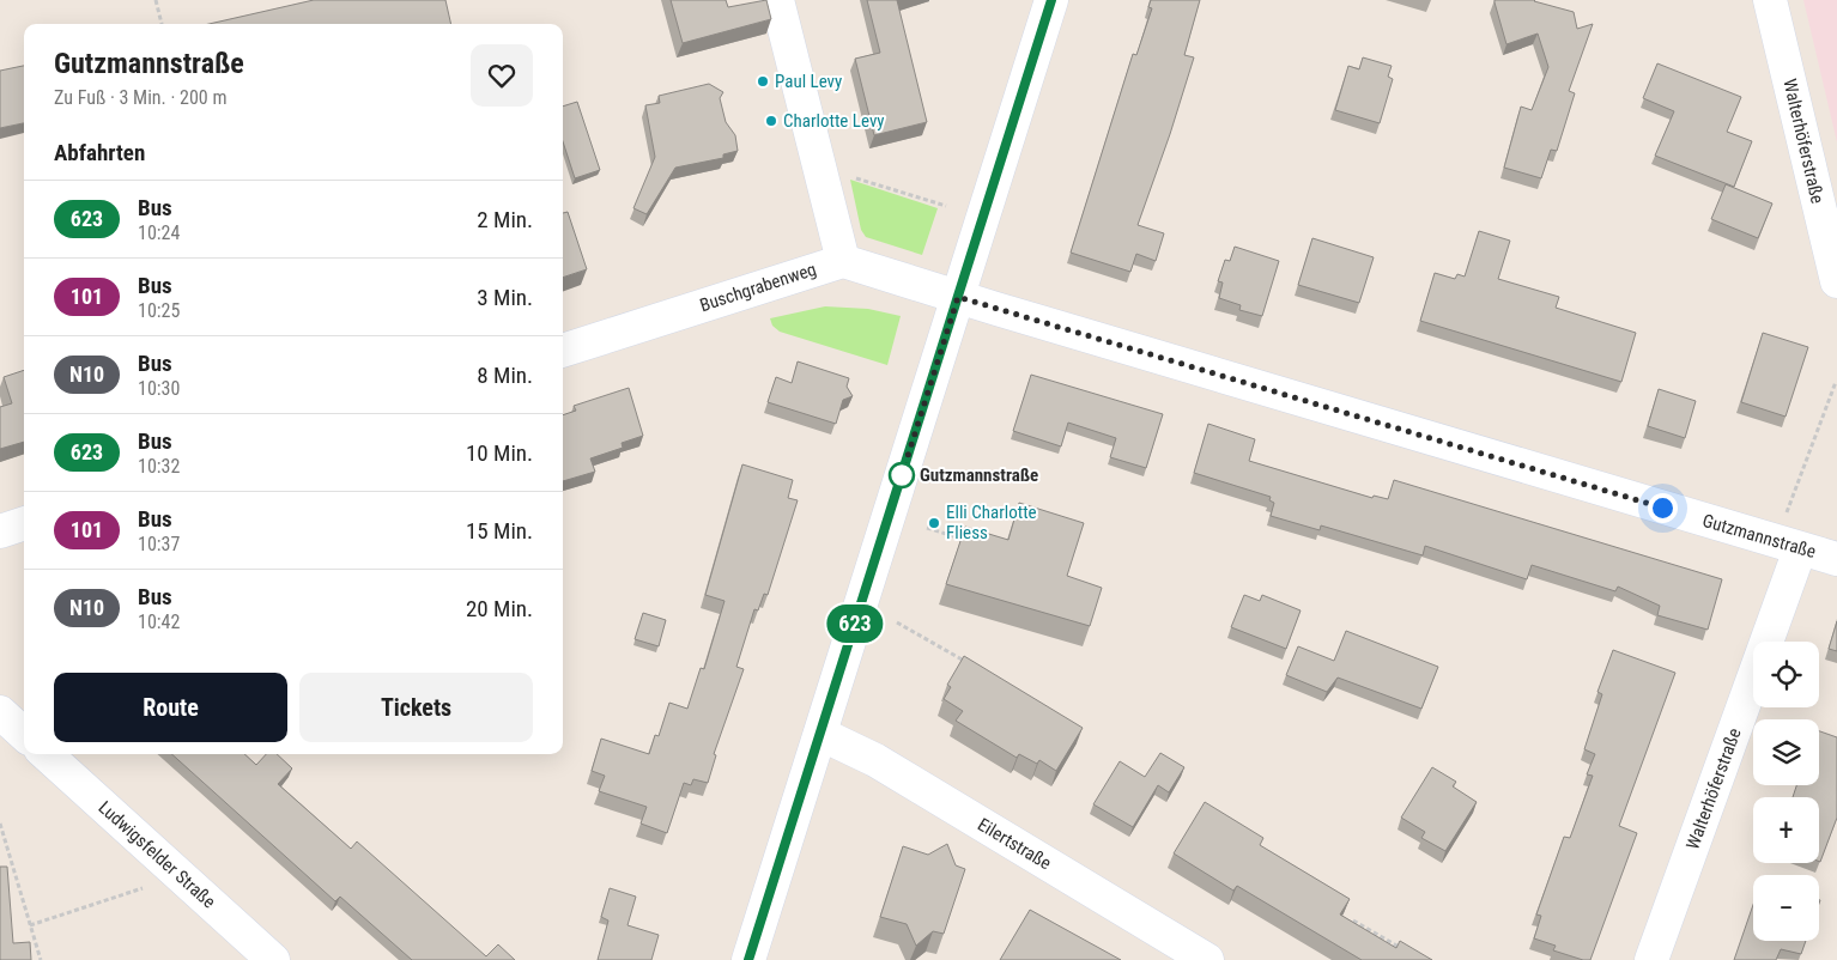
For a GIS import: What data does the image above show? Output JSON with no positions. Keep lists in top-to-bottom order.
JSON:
{
  "streets": {
    "street": [
      "Walterhöferstraße",
      "Buschgrabenweg",
      "Gutzmannstraße",
      "Eilertstraße",
      "Ludwigsfelder Straße"
    ]
  },
  "crossings": [
    ["Walterhöferstraße", "Gutzmannstraße"]
  ],
  "places": [
    "Paul Levy",
    "Charlotte Levy",
    "Gutzmannstraße",
    "Elli Charlotte Fliess"
  ],
  "lines": ["bus line 623"],
  "page": {
    "on_map": "623",
    "heading": [
      ["Gutzmannstraße", "Zu Fuß · 3 Min. · 200 m"],
      "Abfahrten"
    ],
    "list": [
      {
        "mark": "623",
        "name": "Bus",
        "note": "10:24",
        "value": "2 Min."
      },
      {
        "mark": "101",
        "name": "Bus",
        "note": "10:25",
        "value": "3 Min."
      },
      {
        "mark": "N10",
        "name": "Bus",
        "note": "10:30",
        "value": "8 Min."
      },
      {
        "mark": "623",
        "name": "Bus",
        "note": "10:32",
        "value": "10 Min."
      },
      {
        "mark": "101",
        "name": "Bus",
        "note": "10:37",
        "value": "15 Min."
      },
      {
        "mark": "N10",
        "name": "Bus",
        "note": "10:42",
        "value": "20 Min."
      }
    ],
    "map_buttons": ["+", "−"],
    "buttons": ["Route", "Tickets"]
  }
}
